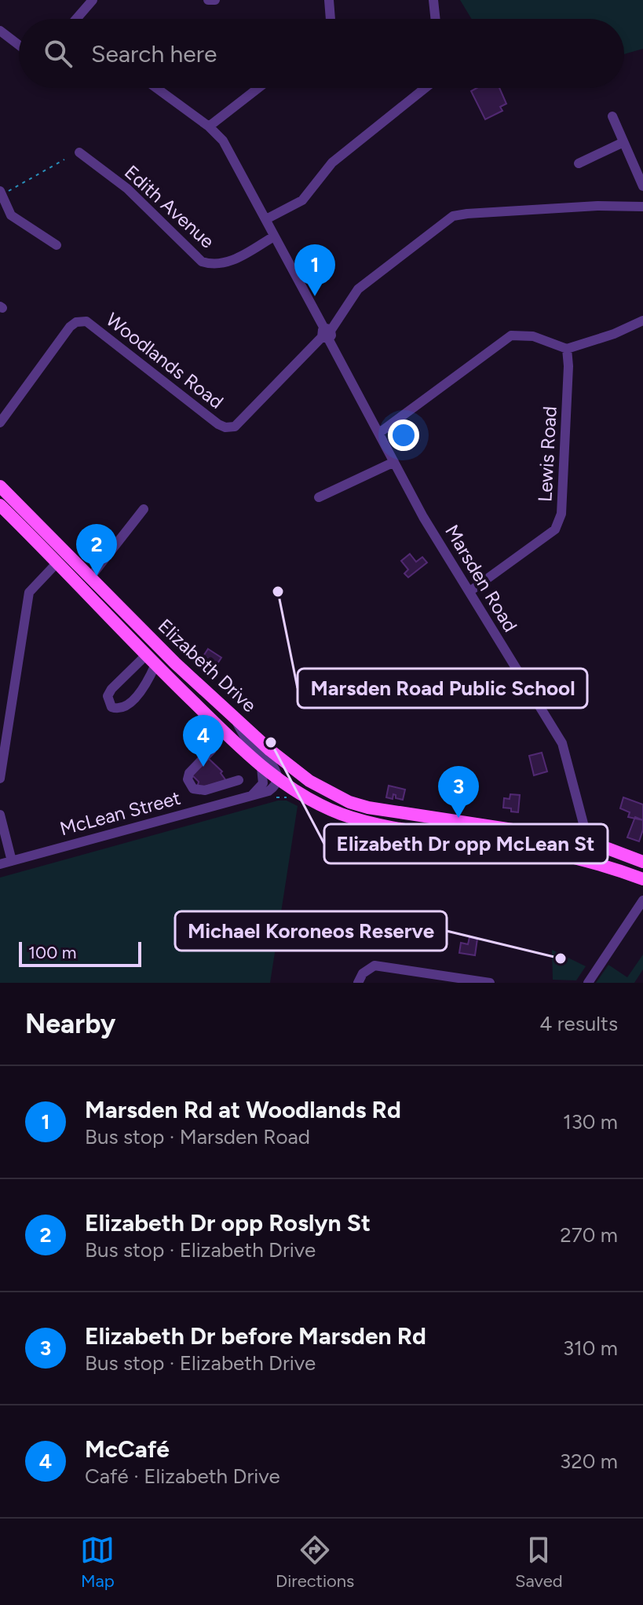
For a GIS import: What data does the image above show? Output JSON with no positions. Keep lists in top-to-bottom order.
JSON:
{
  "streets": {
    "main road": ["Elizabeth Drive"],
    "street": [
      "Edith Avenue",
      "Woodlands Road",
      "Lewis Road",
      "Marsden Road",
      "McLean Street"
    ]
  },
  "crossings": [
    ["Edith Avenue", "Marsden Road"],
    ["Woodlands Road", "Marsden Road"],
    ["Lewis Road", "Marsden Road"],
    ["Marsden Road", "Elizabeth Drive"],
    ["Elizabeth Drive", "McLean Street"]
  ],
  "places": ["Marsden Road Public School", "Elizabeth Dr opp McLean St", "Michael Koroneos Reserve"],
  "scale_bar": "100 m",
  "page": {
    "search": "Search here",
    "pins": [
      "1",
      "2",
      "4",
      "3"
    ],
    "scale": "100 m",
    "heading": ["Nearby", "4 results"],
    "list": [
      {
        "mark": "1",
        "name": "Marsden Rd at Woodlands Rd",
        "note": "Bus stop · Marsden Road",
        "value": "130 m"
      },
      {
        "mark": "2",
        "name": "Elizabeth Dr opp Roslyn St",
        "note": "Bus stop · Elizabeth Drive",
        "value": "270 m"
      },
      {
        "mark": "3",
        "name": "Elizabeth Dr before Marsden Rd",
        "note": "Bus stop · Elizabeth Drive",
        "value": "310 m"
      },
      {
        "mark": "4",
        "name": "McCafé",
        "note": "Café · Elizabeth Drive",
        "value": "320 m"
      }
    ],
    "nav": ["Map", "Directions", "Saved"]
  }
}
